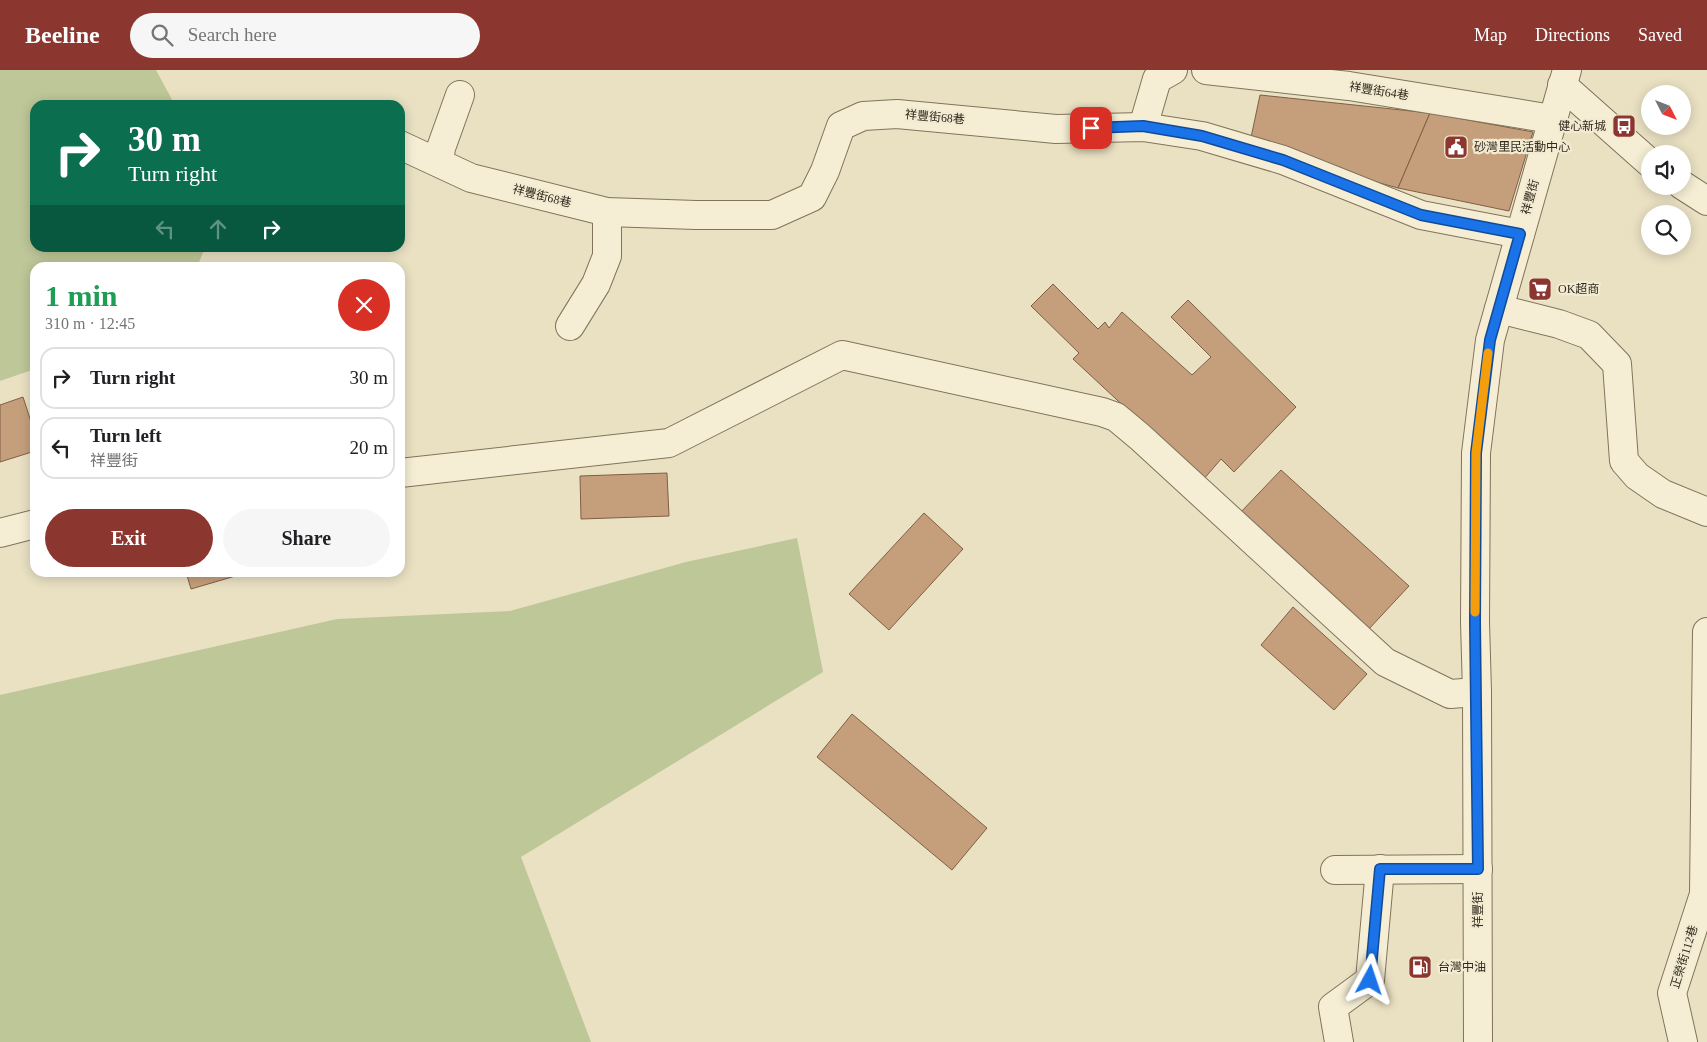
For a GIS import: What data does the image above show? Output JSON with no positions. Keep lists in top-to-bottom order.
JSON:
{
  "streets": {
    "street": [
      "祥豐街64巷",
      "祥豐街68巷",
      "祥豐街",
      "正榮街112巷"
    ]
  },
  "crossings": [
    ["祥豐街64巷", "祥豐街"],
    ["祥豐街68巷", "祥豐街"]
  ],
  "places": {
    "bus stop": ["健心新城"],
    "public building": ["砂灣里民活動中心"],
    "supermarket": ["OK超商"],
    "fuel station": ["台灣中油"]
  },
  "north": "bottom right",
  "page": {
    "header": "Beeline",
    "search": "Search here",
    "nav": ["Map", "Directions", "Saved"],
    "turn": ["30 m", "Turn right"],
    "heading": ["1 min", "310 m · 12:45"],
    "list": [
      {
        "name": "Turn right",
        "value": "30 m"
      },
      {
        "name": "Turn left",
        "note": "祥豐街",
        "value": "20 m"
      }
    ],
    "buttons": ["Exit", "Share"]
  }
}
